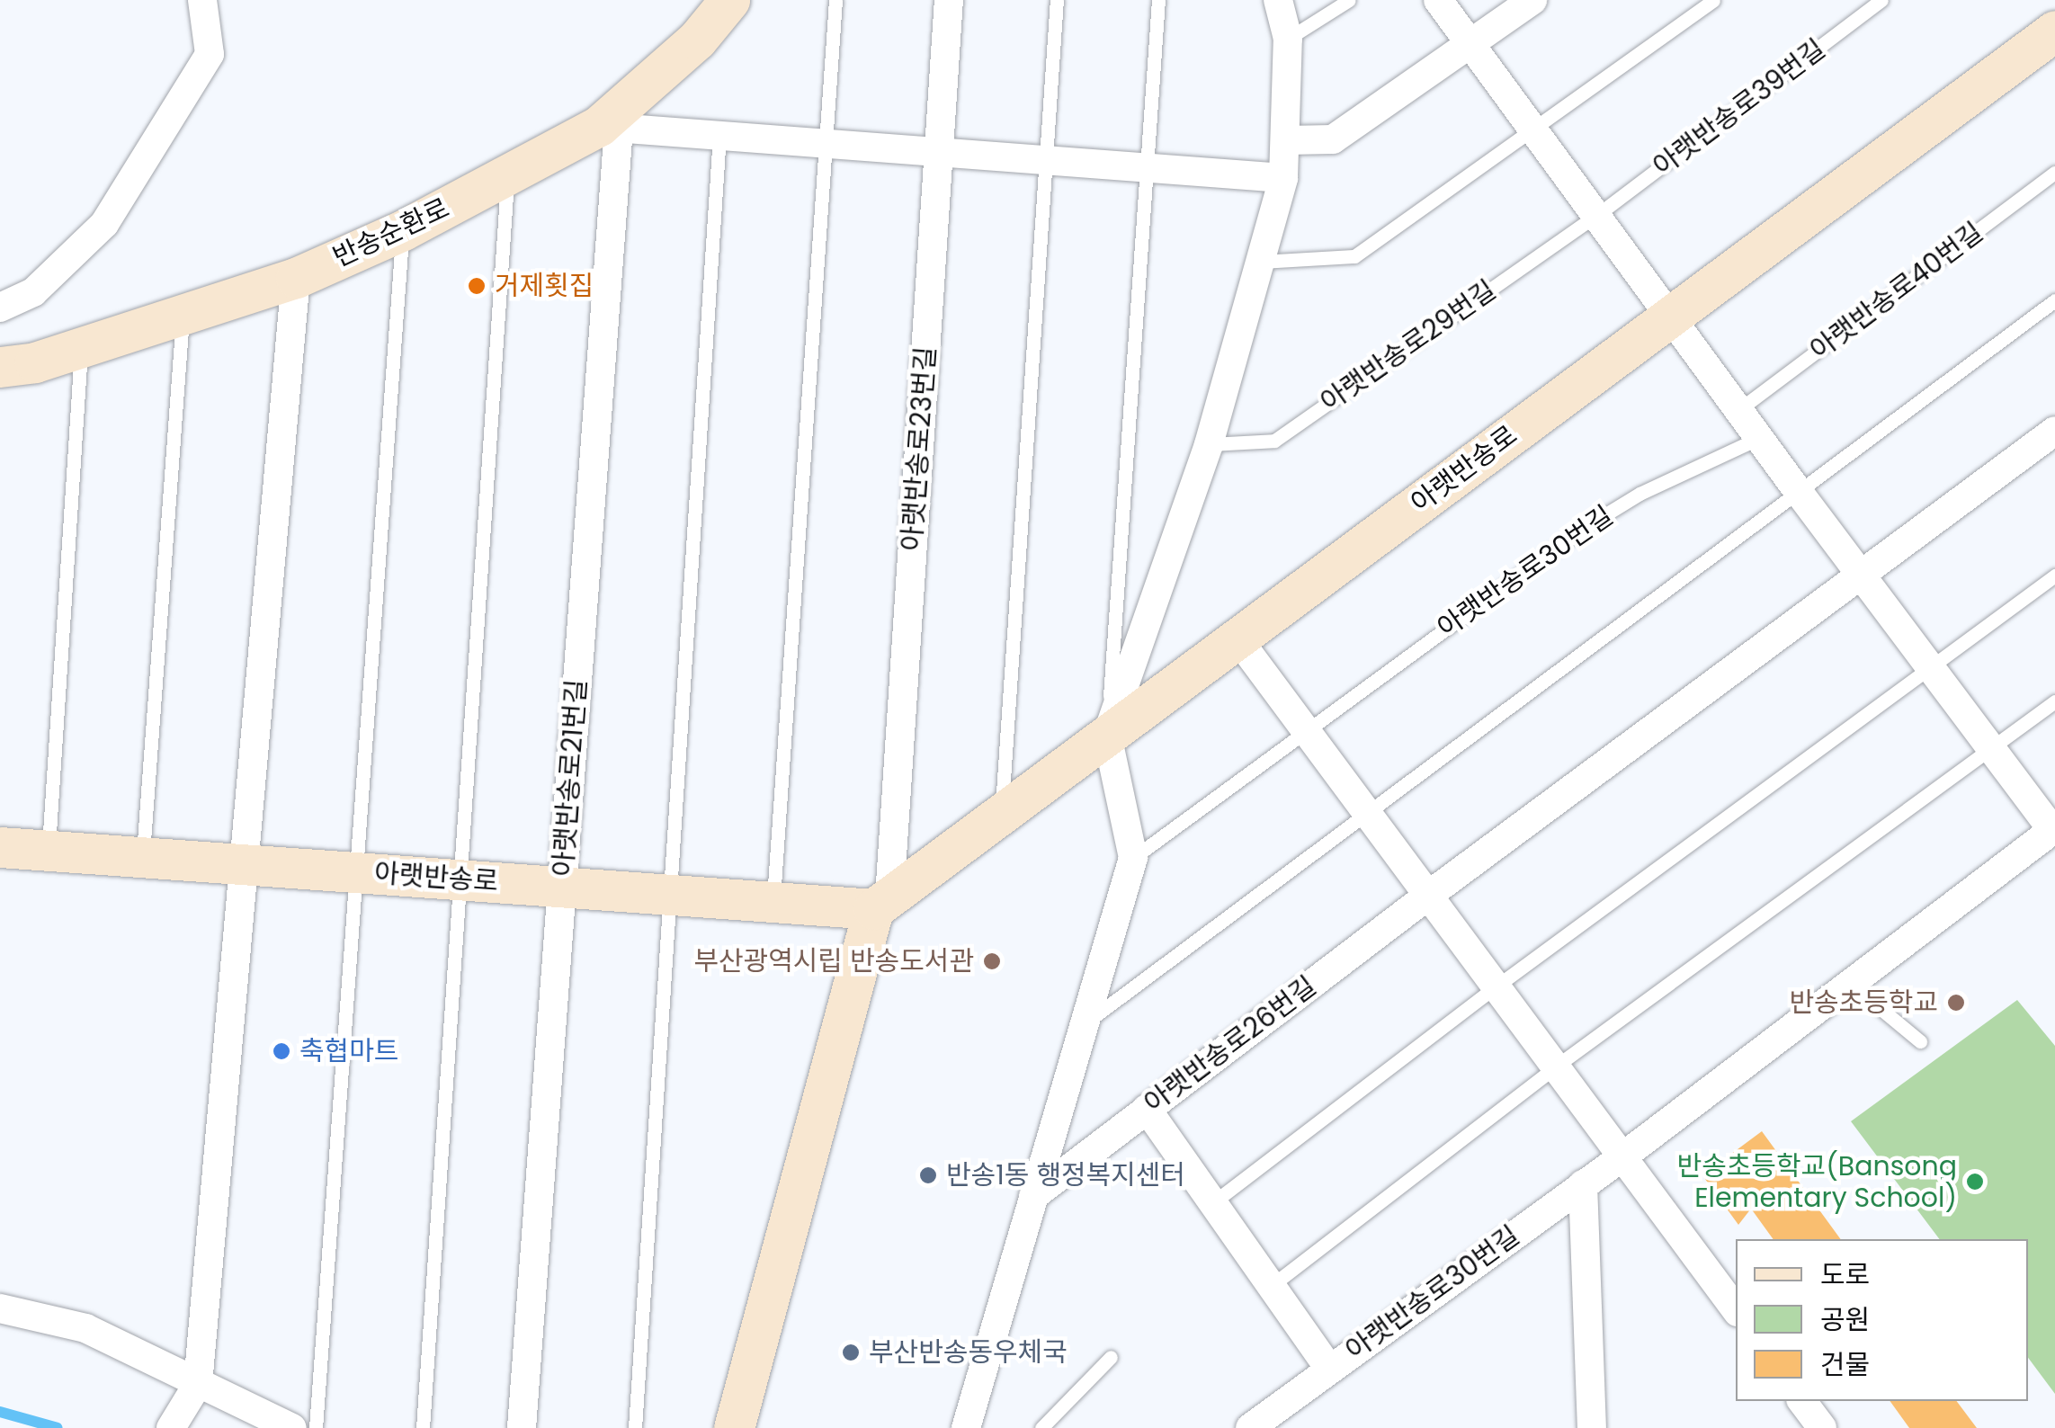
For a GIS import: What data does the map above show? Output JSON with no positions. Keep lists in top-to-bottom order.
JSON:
{
  "streets": {
    "main road": ["반송순환로", "아랫반송로"],
    "street": [
      "아랫반송로23번길",
      "아랫반송로30번길",
      "아랫반송로21번길",
      "아랫반송로26번길"
    ],
    "lane": ["아랫반송로39번길", "아랫반송로40번길", "아랫반송로29번길"]
  },
  "crossings": [
    ["아랫반송로39번길", "아랫반송로29번길"],
    ["반송순환로", "아랫반송로21번길"],
    ["아랫반송로23번길", "아랫반송로"],
    ["아랫반송로", "아랫반송로21번길"]
  ],
  "places": [
    "거제횟집",
    "부산광역시립 반송도서관",
    "반송초등학교",
    "축협마트",
    "반송1동 행정복지센터",
    "반송초등학교(Bansong Elementary School)",
    "부산반송동우체국"
  ],
  "legend": ["도로", "공원", "건물"]
}
